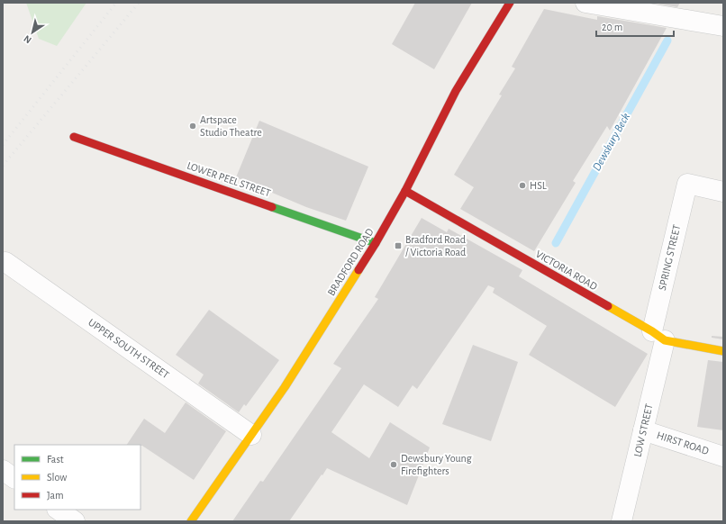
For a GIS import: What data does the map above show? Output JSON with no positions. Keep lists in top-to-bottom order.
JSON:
{
  "streets": {
    "street": [
      "LOWER PEEL STREET",
      "SPRING STREET",
      "BRADFORD ROAD",
      "VICTORIA ROAD",
      "UPPER SOUTH STREET",
      "LOW STREET",
      "HIRST ROAD"
    ]
  },
  "crossings": [
    ["LOWER PEEL STREET", "BRADFORD ROAD"],
    ["SPRING STREET", "VICTORIA ROAD"],
    ["SPRING STREET", "LOW STREET"],
    ["BRADFORD ROAD", "VICTORIA ROAD"],
    ["BRADFORD ROAD", "UPPER SOUTH STREET"],
    ["VICTORIA ROAD", "LOW STREET"],
    ["LOW STREET", "HIRST ROAD"]
  ],
  "water": ["Dewsbury Beck"],
  "places": {
    "other": ["Artspace Studio Theatre", "HSL", "Dewsbury Young Firefighters"],
    "transit": ["Bradford Road / Victoria Road"]
  },
  "legend": ["Fast", "Slow", "Jam"],
  "scale_bar": "20 m",
  "north": "bottom left"
}
